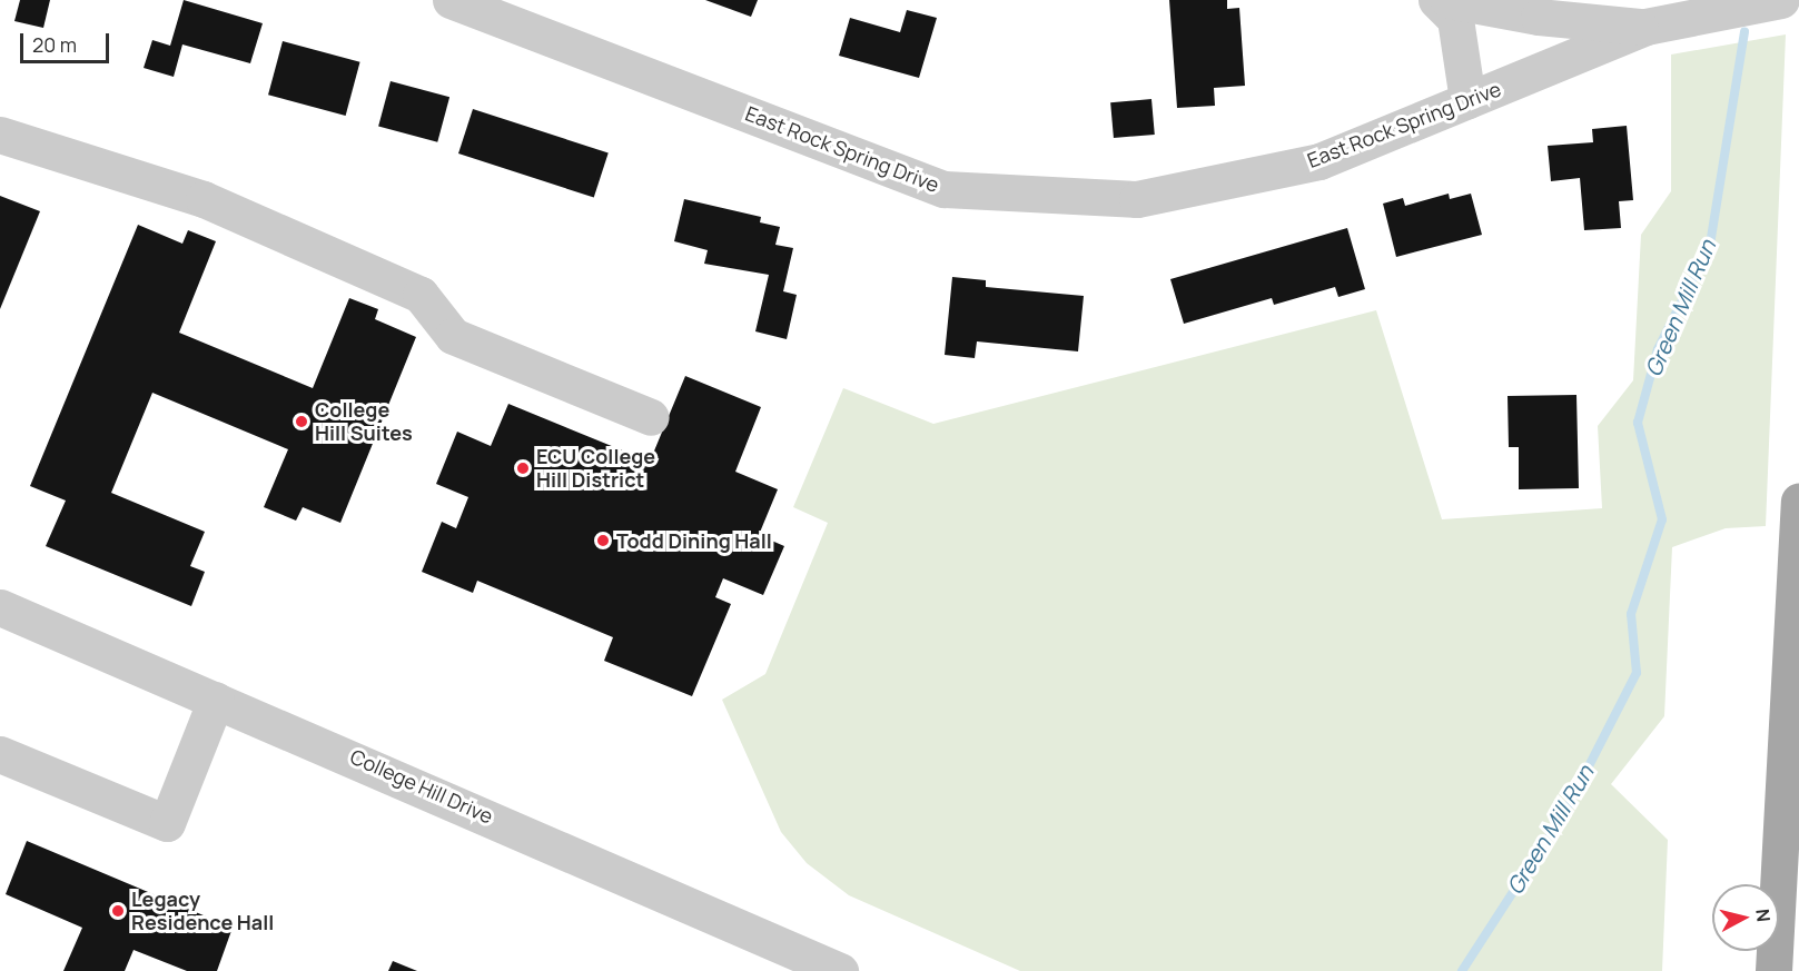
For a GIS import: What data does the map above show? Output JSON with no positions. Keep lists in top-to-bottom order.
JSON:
{
  "streets": {
    "street": ["East Rock Spring Drive", "College Hill Drive"]
  },
  "water": ["Green Mill Run"],
  "places": [
    "College Hill Suites",
    "ECU College Hill District",
    "Todd Dining Hall",
    "Legacy Residence Hall"
  ],
  "scale_bar": "20 m",
  "north": "right"
}
